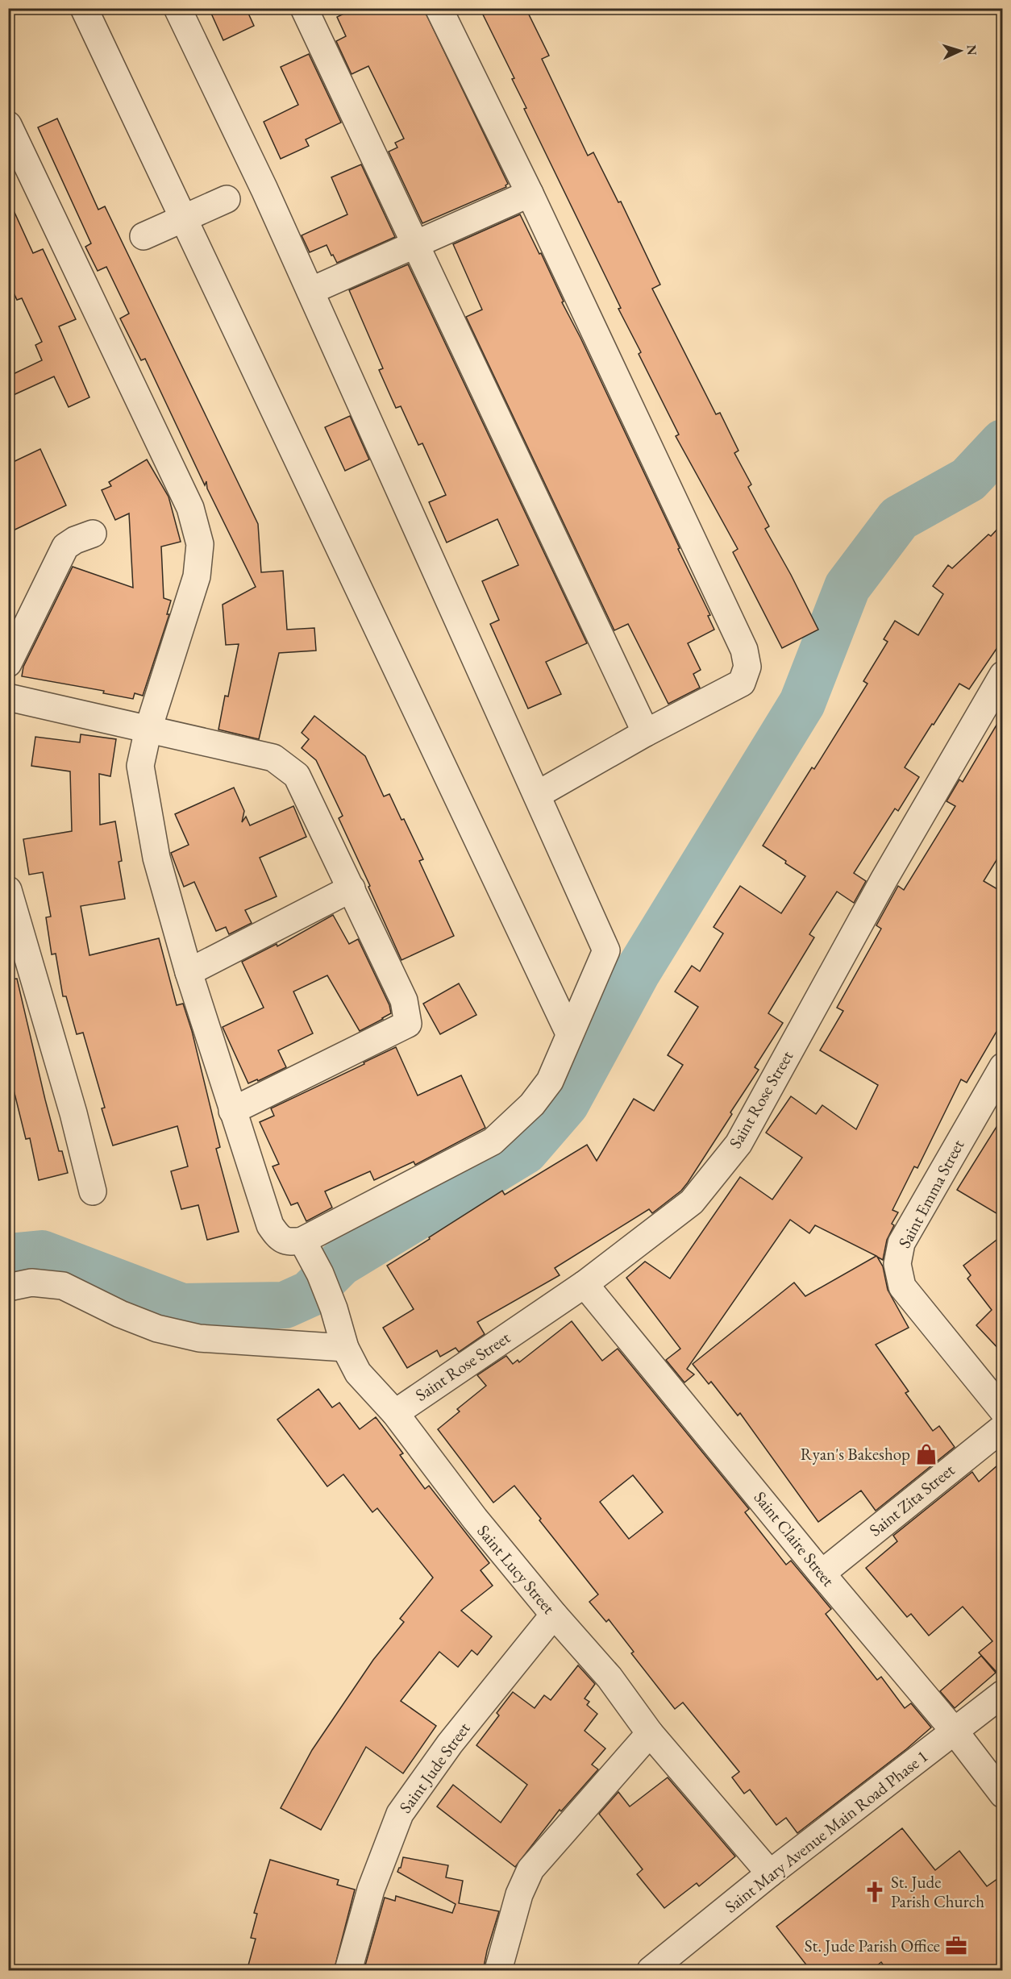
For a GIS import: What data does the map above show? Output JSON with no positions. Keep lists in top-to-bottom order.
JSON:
{
  "streets": {
    "street": [
      "Saint Rose Street",
      "Saint Emma Street",
      "Saint Zita Street",
      "Saint Claire Street",
      "Saint Lucy Street",
      "Saint Jude Street",
      "Saint Mary Avenue Main Road Phase 1"
    ]
  },
  "crossings": [
    ["Saint Rose Street", "Saint Claire Street"],
    ["Saint Rose Street", "Saint Lucy Street"],
    ["Saint Zita Street", "Saint Claire Street"],
    ["Saint Claire Street", "Saint Mary Avenue Main Road Phase 1"],
    ["Saint Lucy Street", "Saint Jude Street"],
    ["Saint Lucy Street", "Saint Mary Avenue Main Road Phase 1"]
  ],
  "places": {
    "shop": ["Ryan's Bakeshop"],
    "church": ["St. Jude Parish Church"],
    "office": ["St. Jude Parish Office"]
  },
  "north": "right"
}
